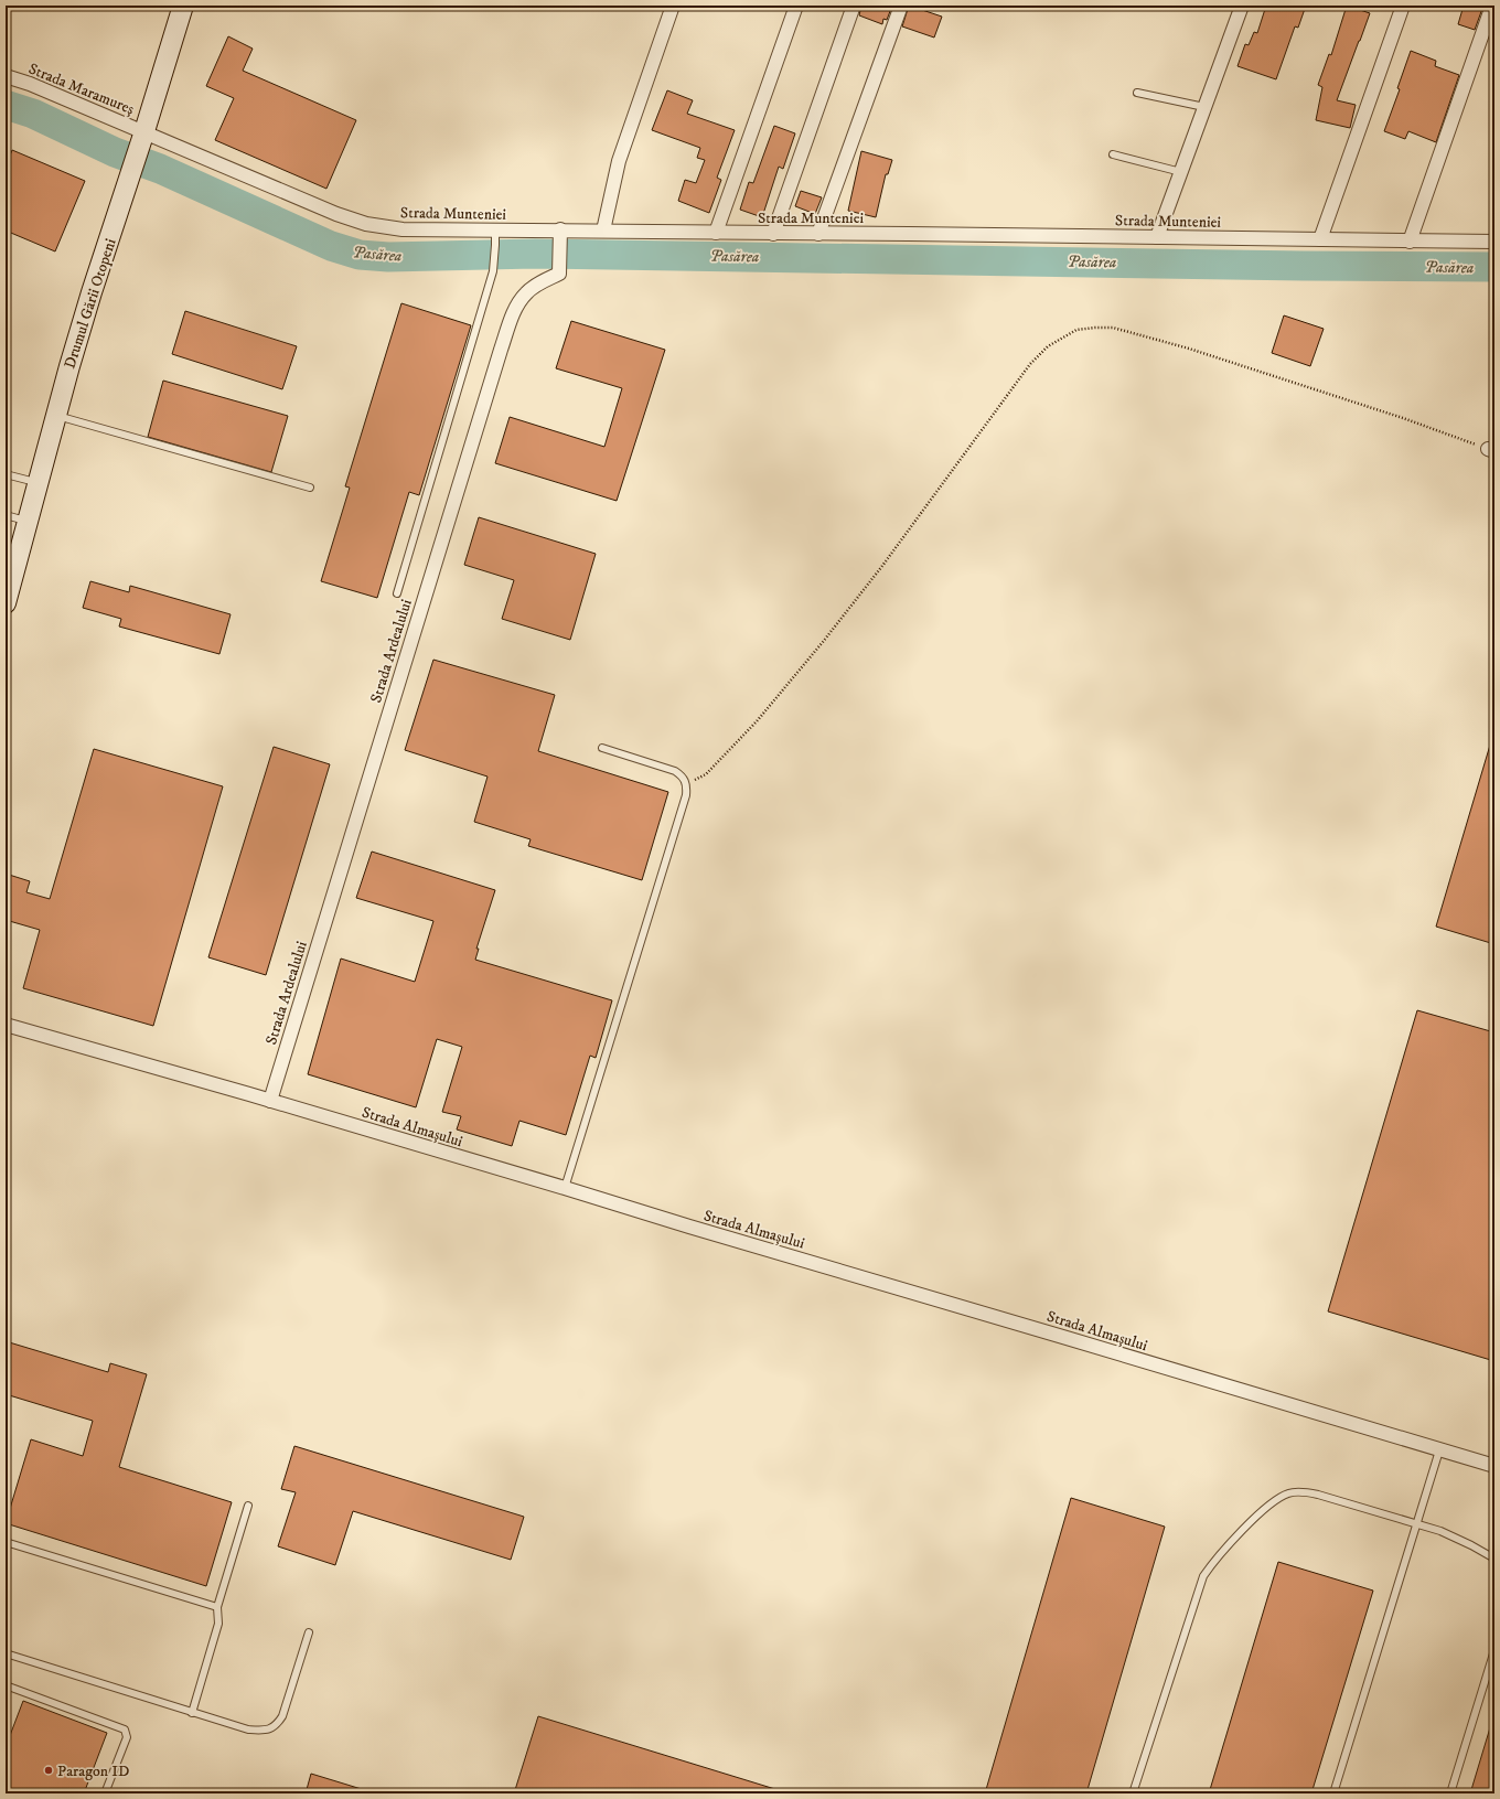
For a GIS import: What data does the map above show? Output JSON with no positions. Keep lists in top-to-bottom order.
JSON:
{
  "streets": {
    "main road": ["Drumul Gării Otopeni"],
    "street": [
      "Strada Maramureș",
      "Strada Munteniei",
      "Strada Ardealului",
      "Strada Almașului"
    ]
  },
  "crossings": [
    ["Strada Maramureș", "Strada Munteniei"],
    ["Strada Maramureș", "Drumul Gării Otopeni"],
    ["Strada Munteniei", "Drumul Gării Otopeni"],
    ["Strada Munteniei", "Strada Ardealului"],
    ["Strada Ardealului", "Strada Almașului"]
  ],
  "water": ["Pasărea"],
  "places": ["Paragon ID"]
}
